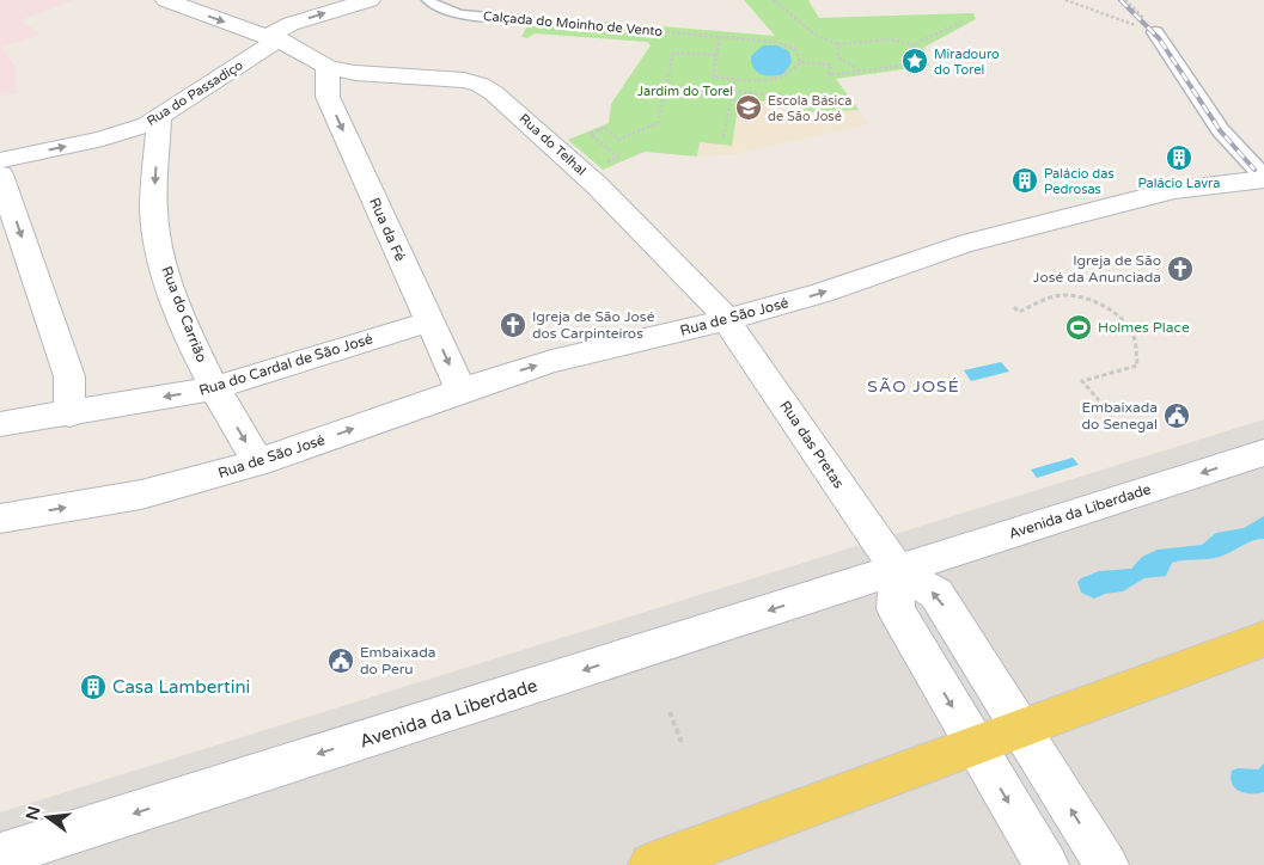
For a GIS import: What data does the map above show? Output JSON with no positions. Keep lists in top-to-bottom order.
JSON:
{
  "streets": {
    "street": [
      "Rua do Passadiço",
      "Rua do Telhal",
      "Rua da Fé",
      "Rua do Carrião",
      "Rua de São José",
      "Rua do Cardal de São José",
      "Rua das Pretas",
      "Avenida da Liberdade"
    ],
    "lane": ["Calçada do Moinho de Vento"]
  },
  "crossings": [
    ["Rua do Passadiço", "Rua do Telhal"],
    ["Rua do Passadiço", "Rua do Carrião"],
    ["Rua do Telhal", "Rua da Fé"],
    ["Rua do Telhal", "Rua de São José"],
    ["Rua do Telhal", "Rua das Pretas"],
    ["Rua da Fé", "Rua de São José"],
    ["Rua da Fé", "Rua do Cardal de São José"],
    ["Rua do Carrião", "Rua de São José"],
    ["Rua do Carrião", "Rua do Cardal de São José"],
    ["Rua de São José", "Rua das Pretas"],
    ["Rua das Pretas", "Avenida da Liberdade"]
  ],
  "one_way": [
    "Rua do Passadiço",
    "Rua da Fé",
    "Rua de São José",
    "Avenida da Liberdade"
  ],
  "districts": ["SÃO JOSÉ"],
  "parks": ["Jardim do Torel"],
  "places": {
    "place": ["Miradouro do Torel"],
    "school or university": ["Escola Básica de São José"],
    "building": ["Palácio Lavra", "Palácio das Pedrosas", "Casa Lambertini"],
    "church": ["Igreja de São José da Anunciada", "Igreja de São José dos Carpinteiros"],
    "sports": ["Holmes Place"],
    "public building": ["Embaixada do Senegal", "Embaixada do Peru"]
  },
  "north": "left"
}
